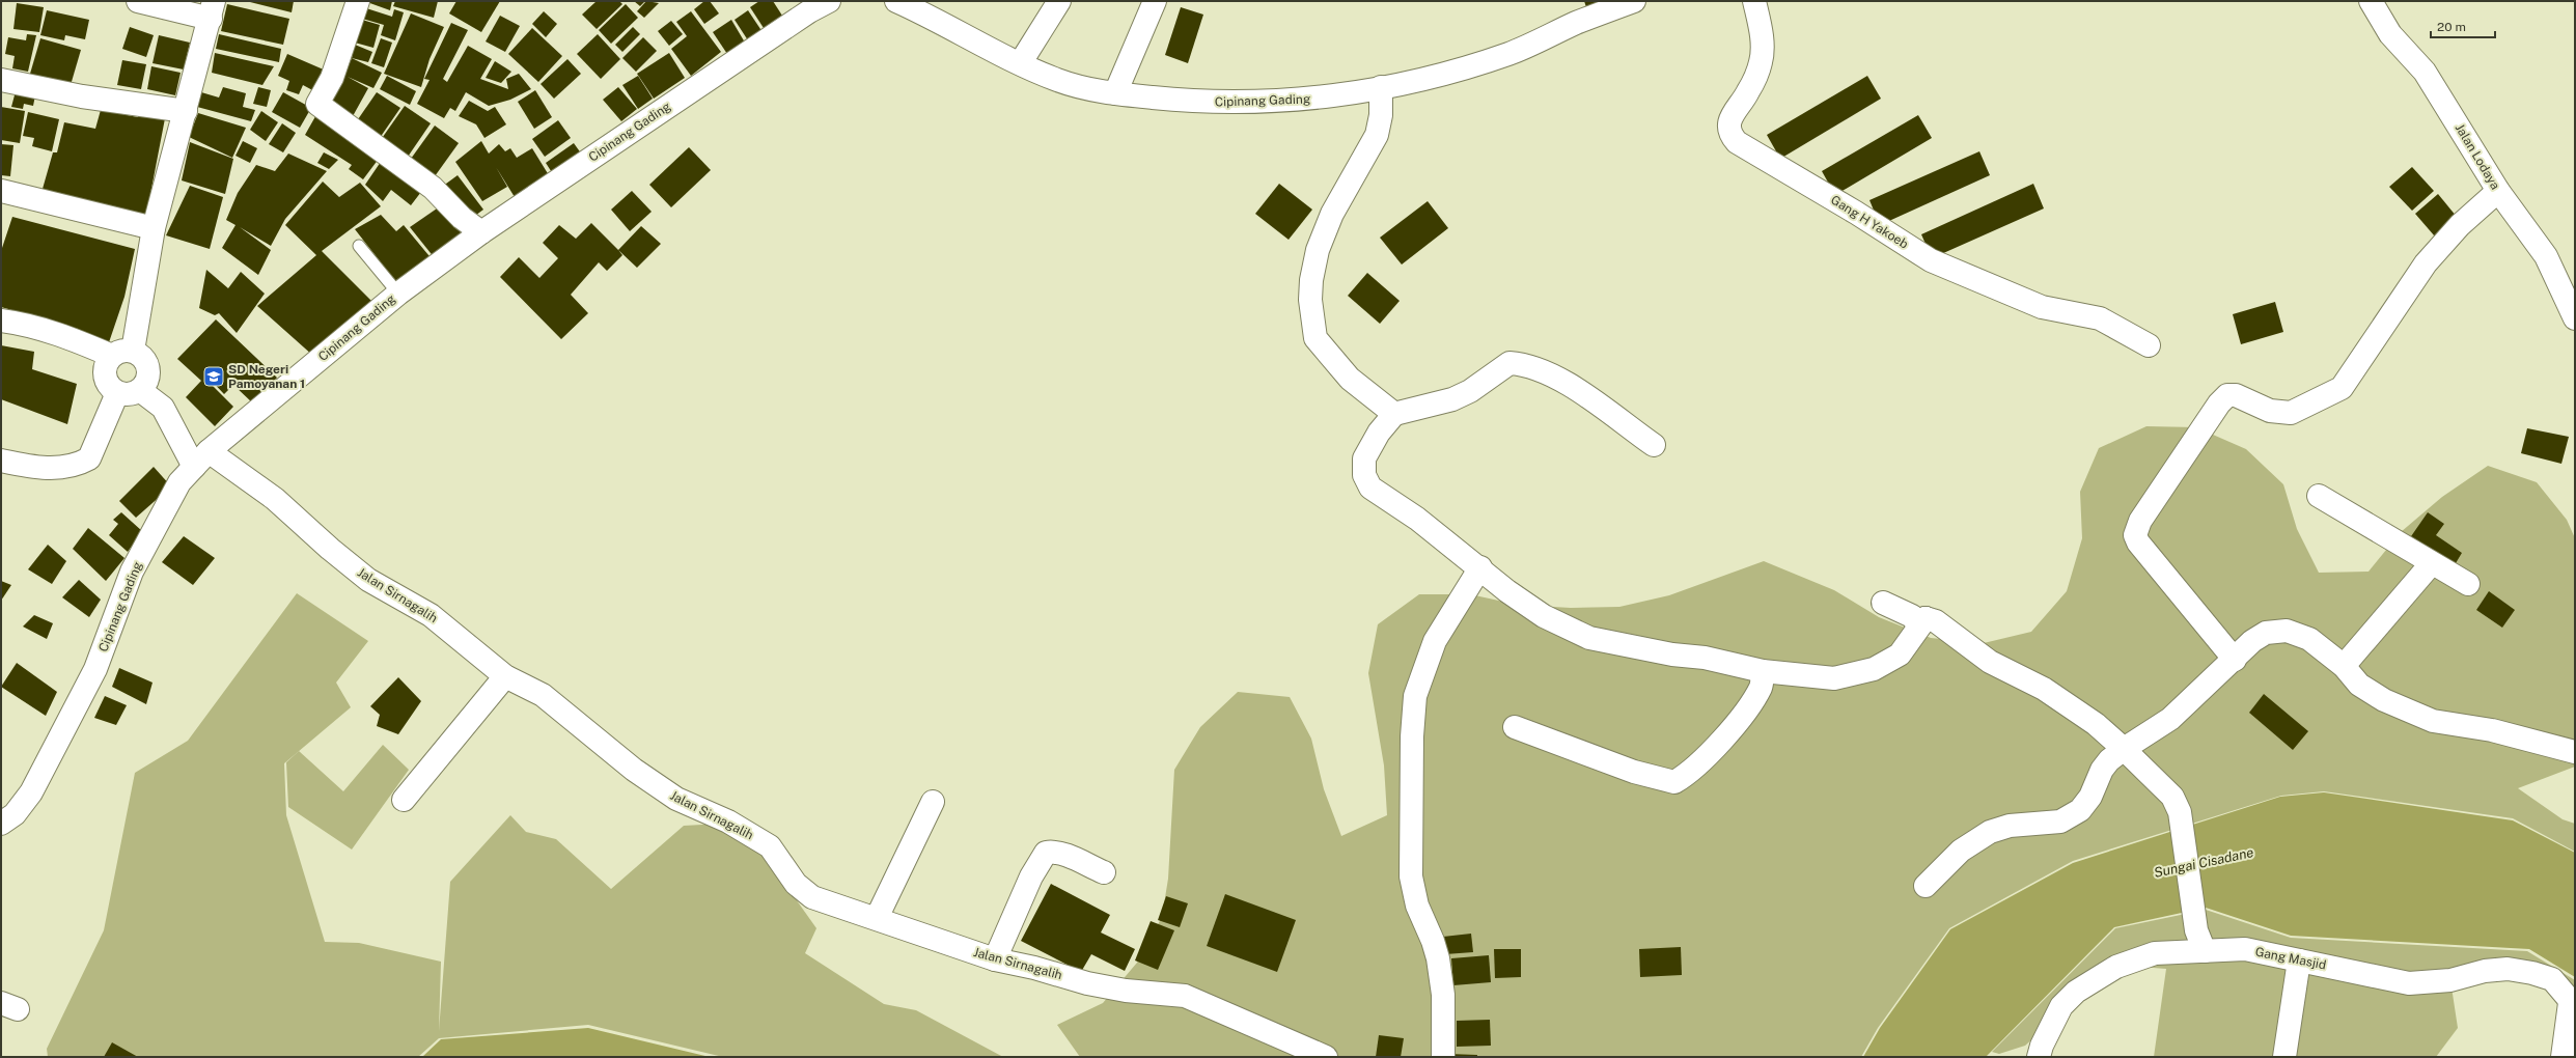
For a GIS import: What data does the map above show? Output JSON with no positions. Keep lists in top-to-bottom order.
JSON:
{
  "streets": {
    "street": [
      "Cipinang Gading",
      "Jalan Lodaya",
      "Gang H Yakoeb",
      "Jalan Sirnagalih",
      "Gang Masjid"
    ]
  },
  "crossings": [
    ["Cipinang Gading", "Jalan Sirnagalih"]
  ],
  "water": ["Sungai Cisadane"],
  "places": {
    "school or university": ["SD Negeri Pamoyanan 1"]
  },
  "scale_bar": "20 m"
}
